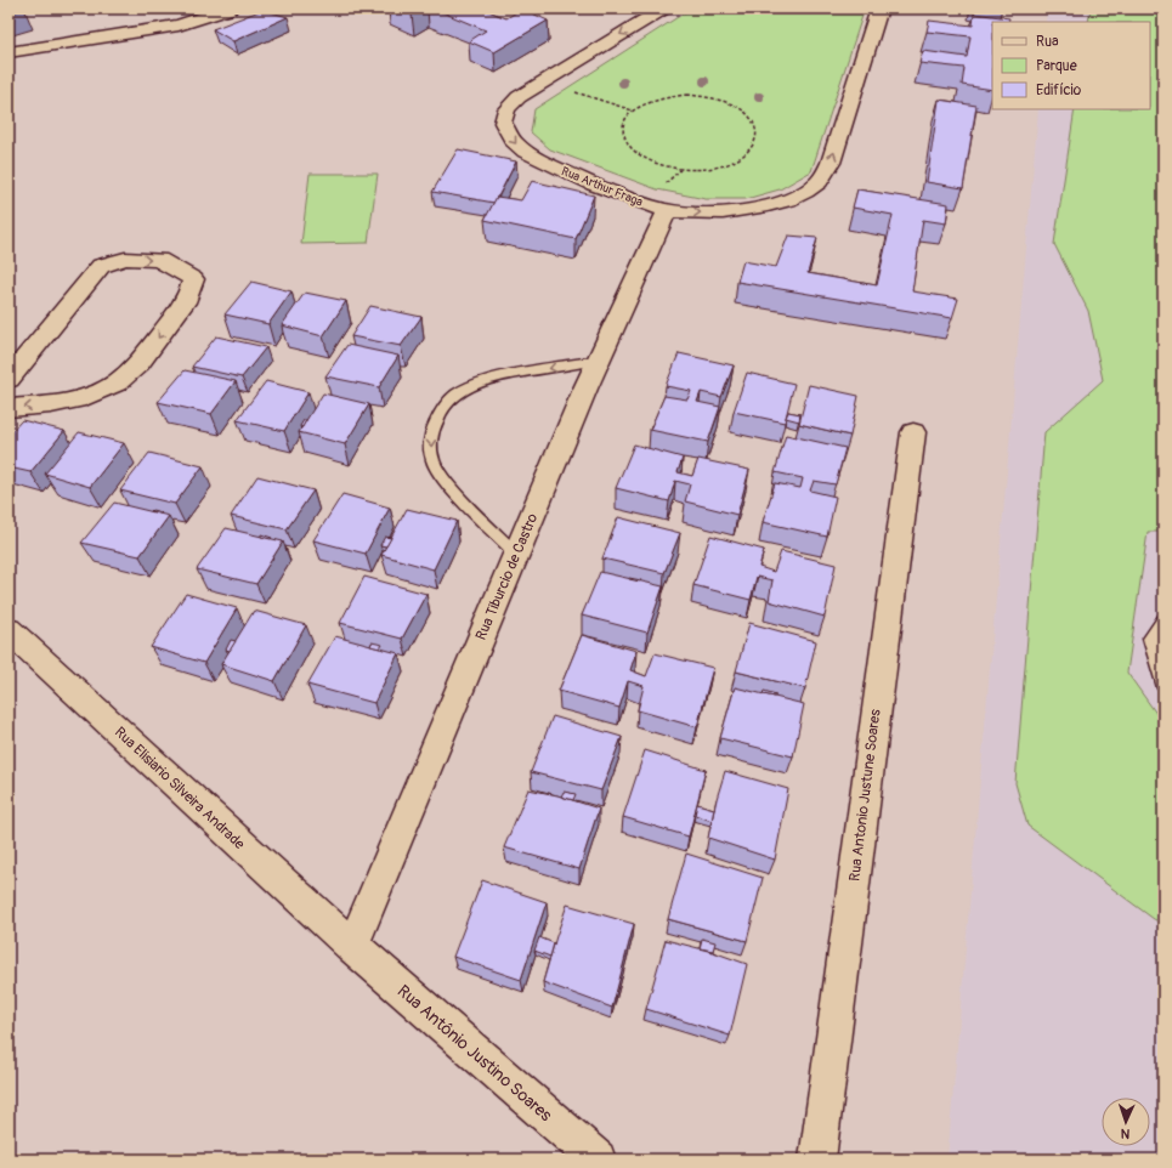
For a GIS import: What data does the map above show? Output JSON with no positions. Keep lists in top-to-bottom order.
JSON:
{
  "streets": {
    "street": [
      "Rua Arthur Fraga",
      "Rua Tiburcio de Castro",
      "Rua Elisiario Silveira Andrade",
      "Rua Antonio Justune Soares",
      "Rua Antônio Justino Soares"
    ]
  },
  "crossings": [
    ["Rua Arthur Fraga", "Rua Tiburcio de Castro"],
    ["Rua Tiburcio de Castro", "Rua Elisiario Silveira Andrade"],
    ["Rua Tiburcio de Castro", "Rua Antônio Justino Soares"],
    ["Rua Elisiario Silveira Andrade", "Rua Antônio Justino Soares"]
  ],
  "legend": ["Rua", "Parque", "Edifício"],
  "north": "bottom"
}
